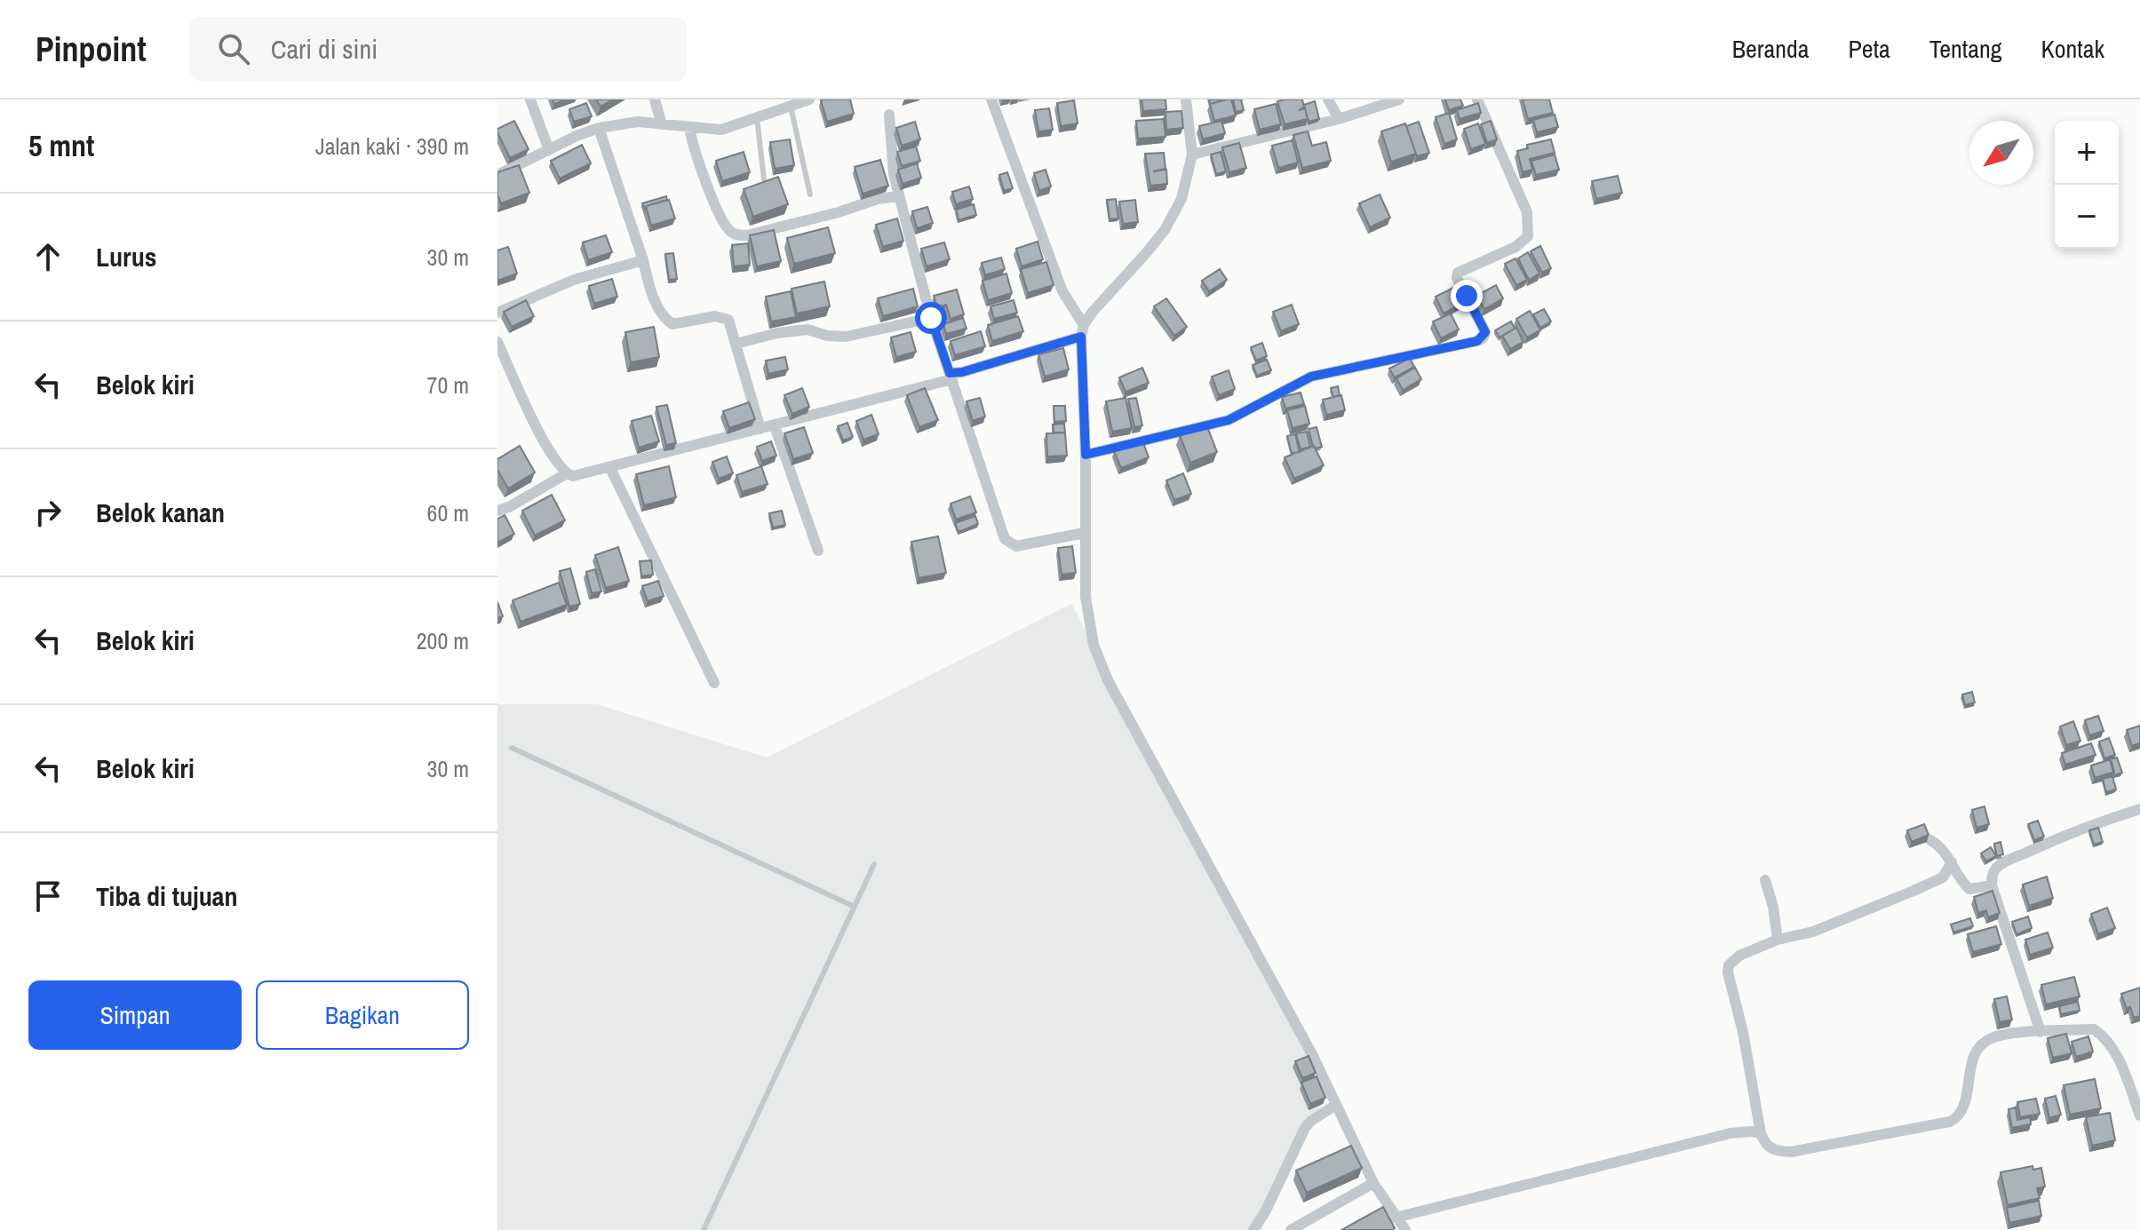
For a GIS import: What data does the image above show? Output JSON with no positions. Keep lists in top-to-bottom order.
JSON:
{
  "north": "bottom left",
  "page": {
    "header": "Pinpoint",
    "search": "Cari di sini",
    "nav": [
      "Beranda",
      "Peta",
      "Tentang",
      "Kontak"
    ],
    "heading": ["5 mnt", "Jalan kaki · 390 m"],
    "map_buttons": ["+", "−"],
    "list": [
      ["Lurus", "30 m"],
      ["Belok kiri", "70 m"],
      ["Belok kanan", "60 m"],
      ["Belok kiri", "200 m"],
      ["Belok kiri", "30 m"],
      "Tiba di tujuan"
    ],
    "buttons": ["Simpan", "Bagikan"]
  }
}
